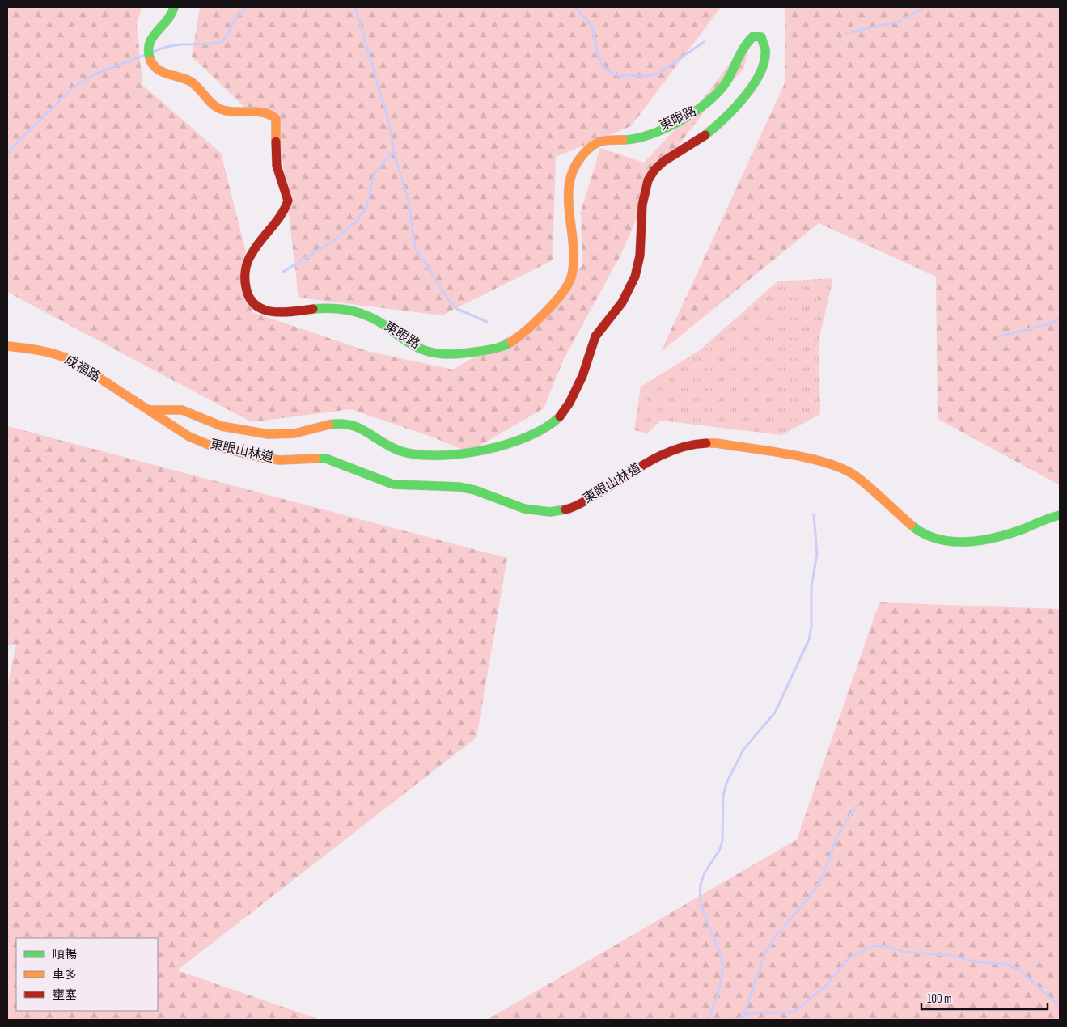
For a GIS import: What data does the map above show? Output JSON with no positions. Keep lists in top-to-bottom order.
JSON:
{
  "streets": {
    "street": ["東眼路", "成福路", "東眼山林道"]
  },
  "crossings": [
    ["東眼路", "成福路"],
    ["東眼路", "東眼山林道"],
    ["成福路", "東眼山林道"]
  ],
  "legend": ["順暢", "車多", "壅塞"],
  "scale_bar": "100 m"
}
